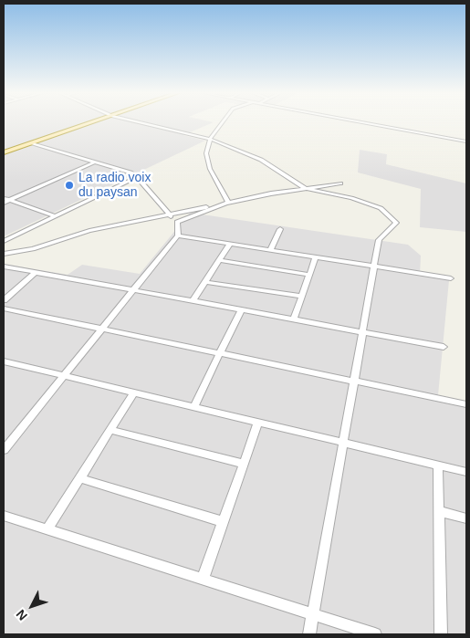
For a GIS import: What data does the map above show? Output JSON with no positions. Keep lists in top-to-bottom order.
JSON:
{
  "places": ["La radio voix du paysan"],
  "north": "bottom left"
}
